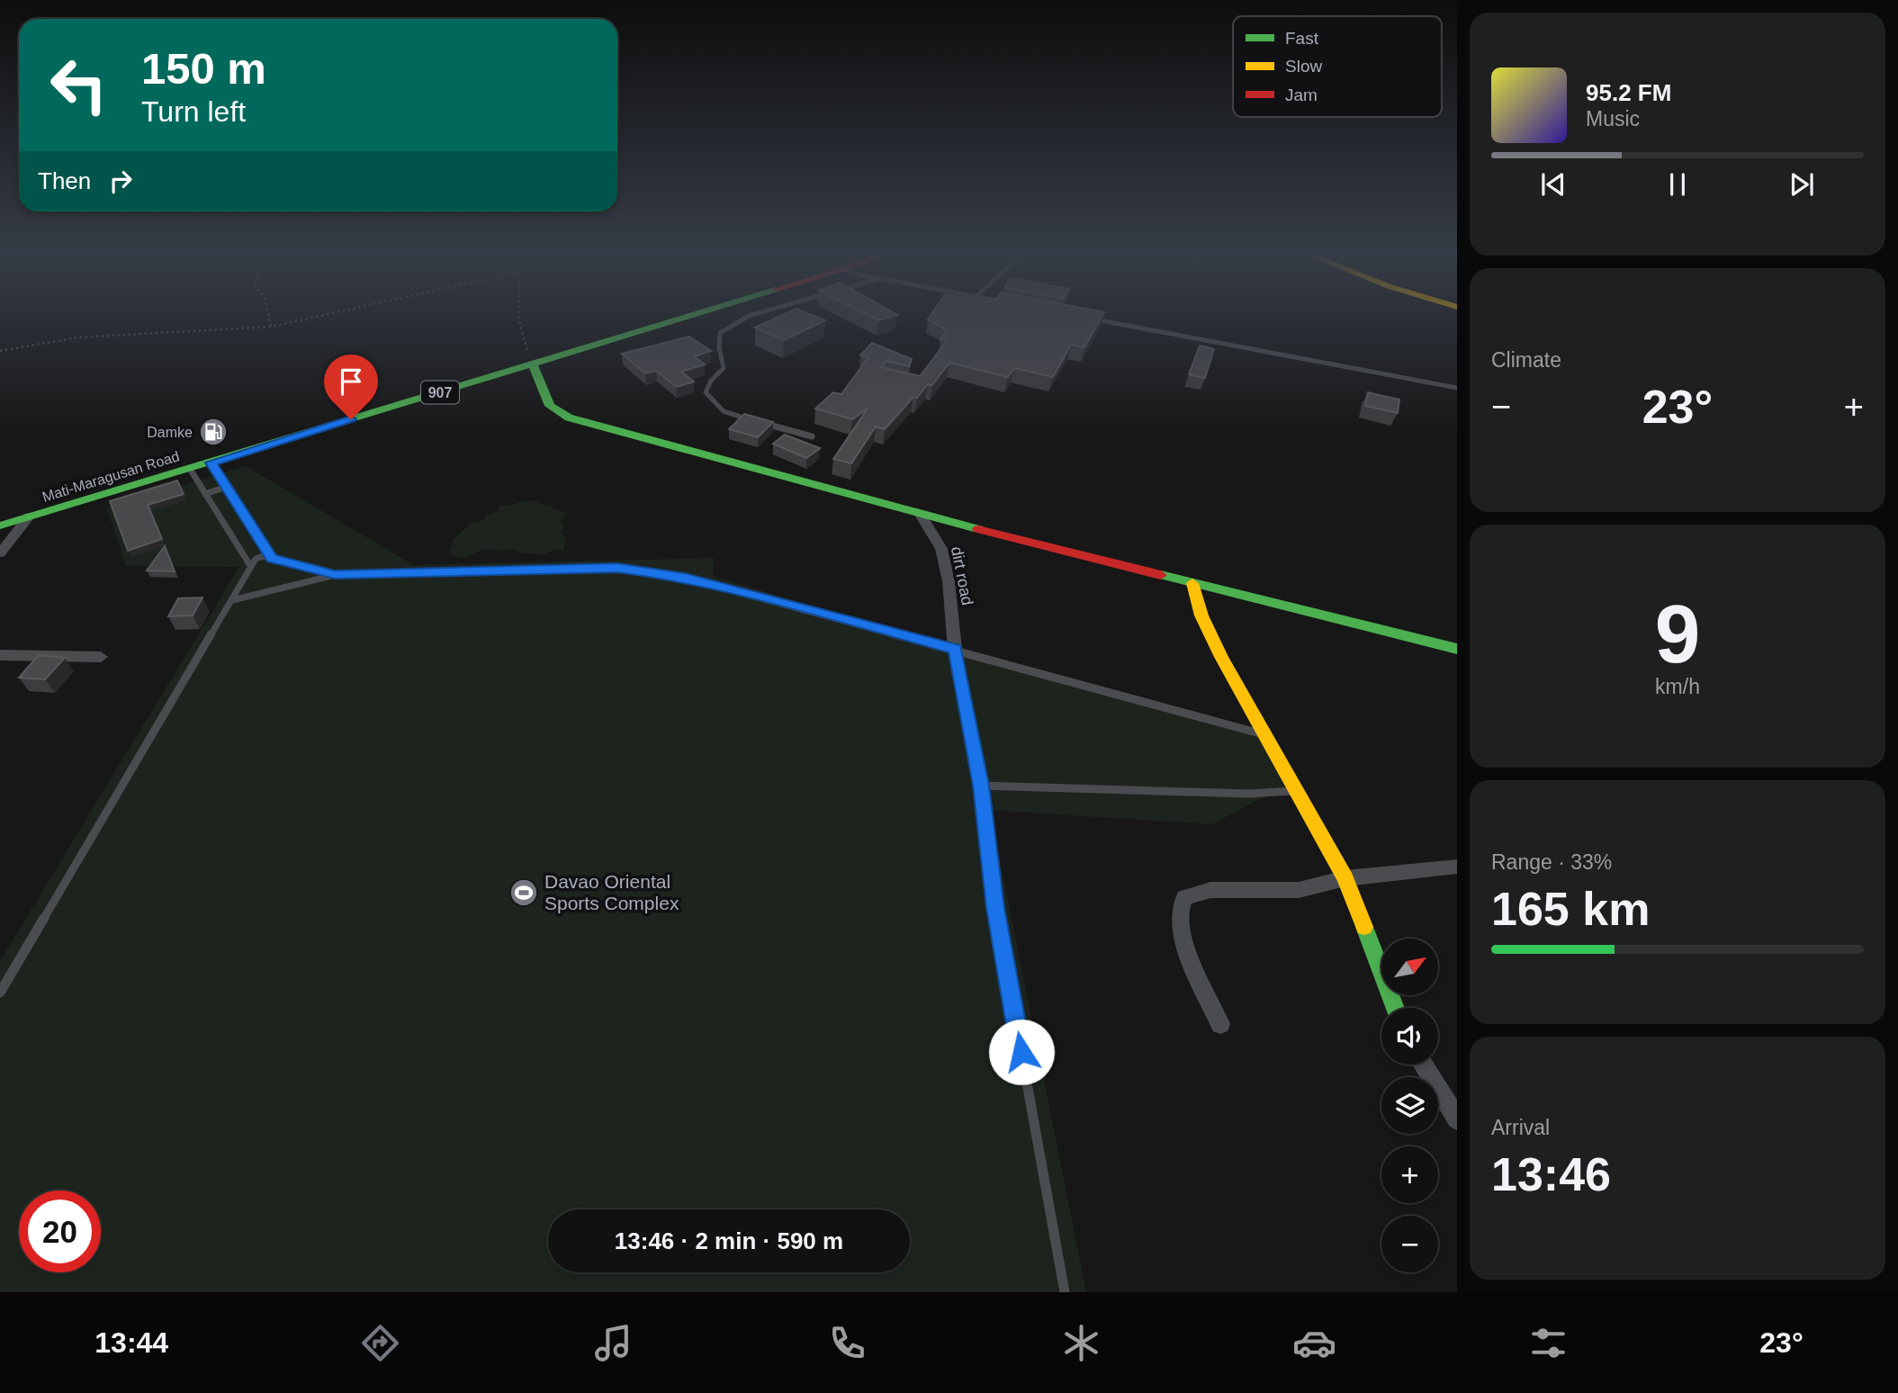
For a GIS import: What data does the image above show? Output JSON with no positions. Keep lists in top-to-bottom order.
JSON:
{
  "streets": {
    "street": ["907", "Mati-Maragusan Road", "dirt road"]
  },
  "places": {
    "fuel station": ["Damke"],
    "sports": ["Davao Oriental Sports Complex"]
  },
  "legend": ["Fast", "Slow", "Jam"],
  "north": "top right",
  "page": {
    "turn": ["150 m", "Turn left"],
    "song": ["95.2 FM", "Music"],
    "then": "Then",
    "tile": [
      "Climate",
      ["9", "km/h"],
      ["Range · 33%", "165 km"],
      ["Arrival", "13:46"]
    ],
    "heat": ["−", "23°", "+"],
    "map_buttons": ["+", "−"],
    "limit": "20",
    "trip": "13:46 · 2 min · 590 m",
    "tabs": ["13:44", "23°"]
  }
}
